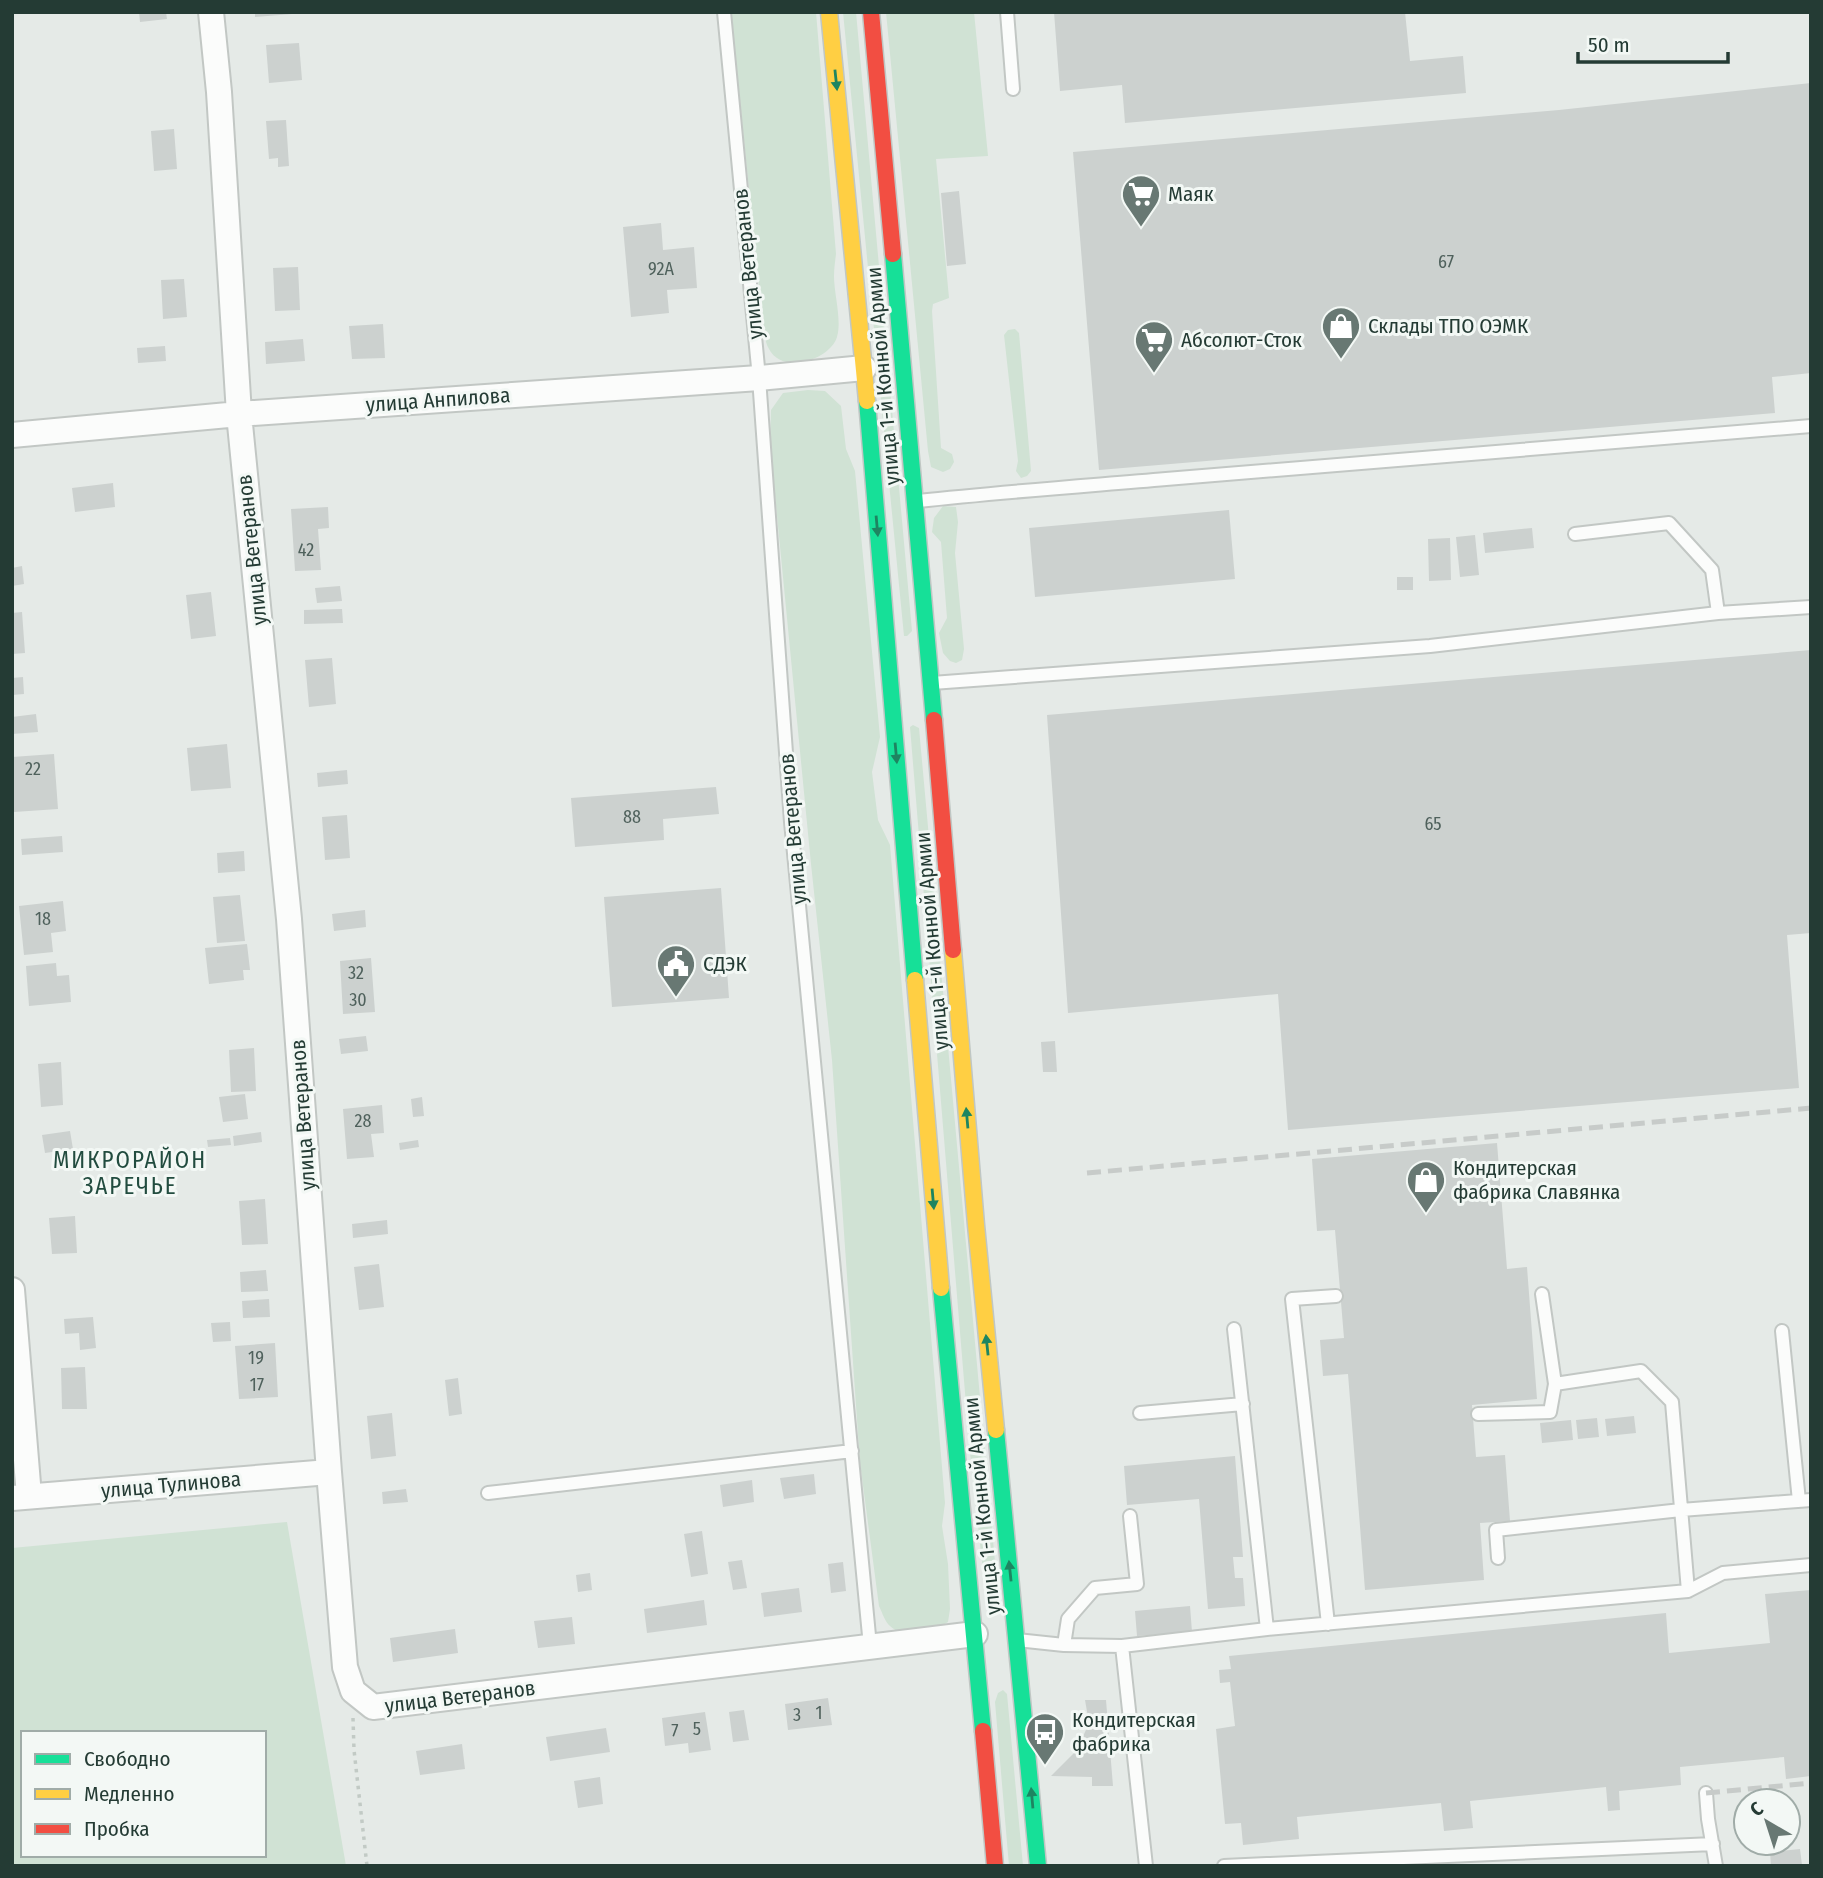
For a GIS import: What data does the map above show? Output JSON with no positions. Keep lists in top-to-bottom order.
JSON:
{
  "streets": {
    "main road": ["улица 1-й Конной Армии"],
    "street": ["улица Ветеранов", "улица Анпилова", "улица Тулинова"]
  },
  "crossings": [
    ["улица Ветеранов", "улица 1-й Конной Армии"],
    ["улица Ветеранов", "улица Анпилова"],
    ["улица Ветеранов", "улица Тулинова"],
    ["улица 1-й Конной Армии", "улица Анпилова"]
  ],
  "districts": ["МИКРОРАЙОН ЗАРЕЧЬЕ"],
  "places": {
    "supermarket": ["Маяк", "Абсолют-Сток"],
    "shop": ["Склады ТПО ОЭМК", "Кондитерская фабрика Славянка"],
    "public building": ["СДЭК"],
    "bus stop": ["Кондитерская фабрика"]
  },
  "house_numbers": [
    "67",
    "92А",
    "42",
    "22",
    "88",
    "65",
    "18",
    "32",
    "30",
    "28",
    "19",
    "17",
    "1",
    "3",
    "5",
    "7"
  ],
  "legend": ["Свободно", "Медленно", "Пробка"],
  "scale_bar": "50 m",
  "north": "top left"
}
